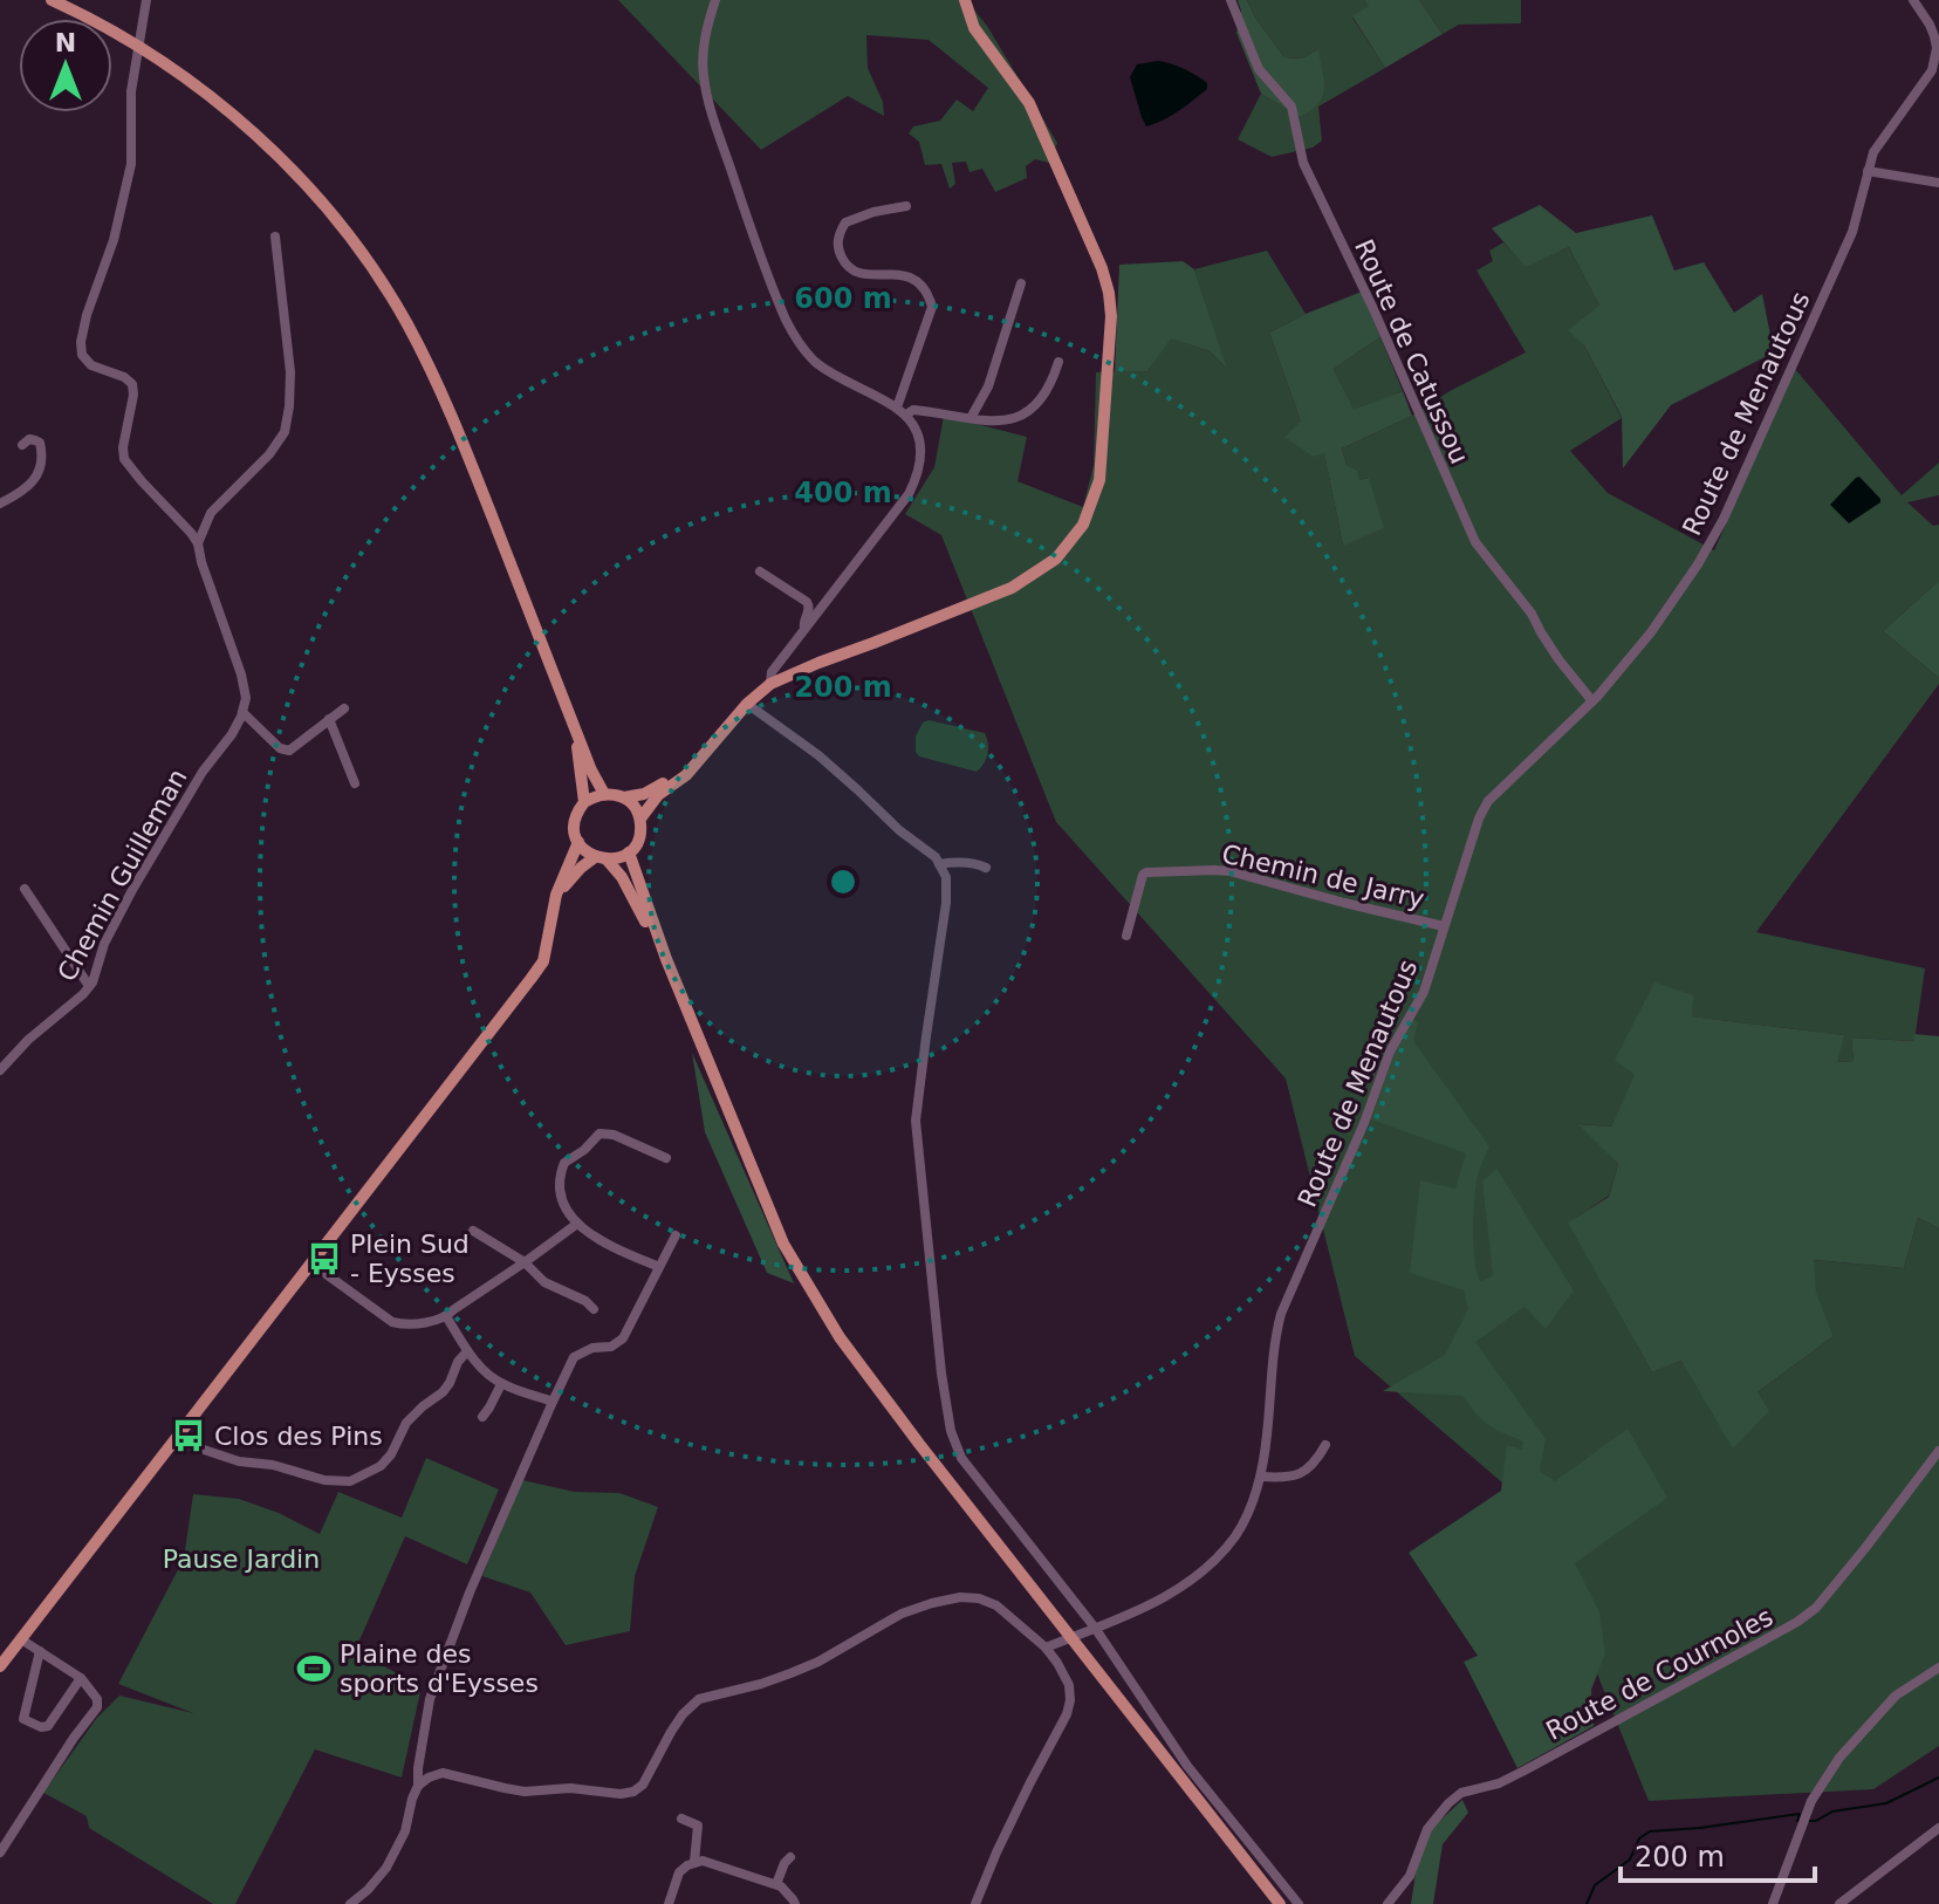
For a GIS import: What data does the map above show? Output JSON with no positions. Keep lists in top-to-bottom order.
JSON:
{
  "streets": {
    "street": [
      "Route de Catussou",
      "Route de Menautous",
      "Chemin Guilleman",
      "Chemin de Jarry",
      "Route de Cournoles"
    ]
  },
  "crossings": [
    ["Route de Catussou", "Route de Menautous"],
    ["Route de Menautous", "Chemin de Jarry"]
  ],
  "parks": ["Pause Jardin"],
  "places": {
    "bus stop": ["Plein Sud - Eysses", "Clos des Pins"],
    "sports": ["Plaine des sports d'Eysses"]
  },
  "scale_bar": "200 m",
  "north": "top",
  "rings": ["600 m", "400 m", "200 m"]
}
